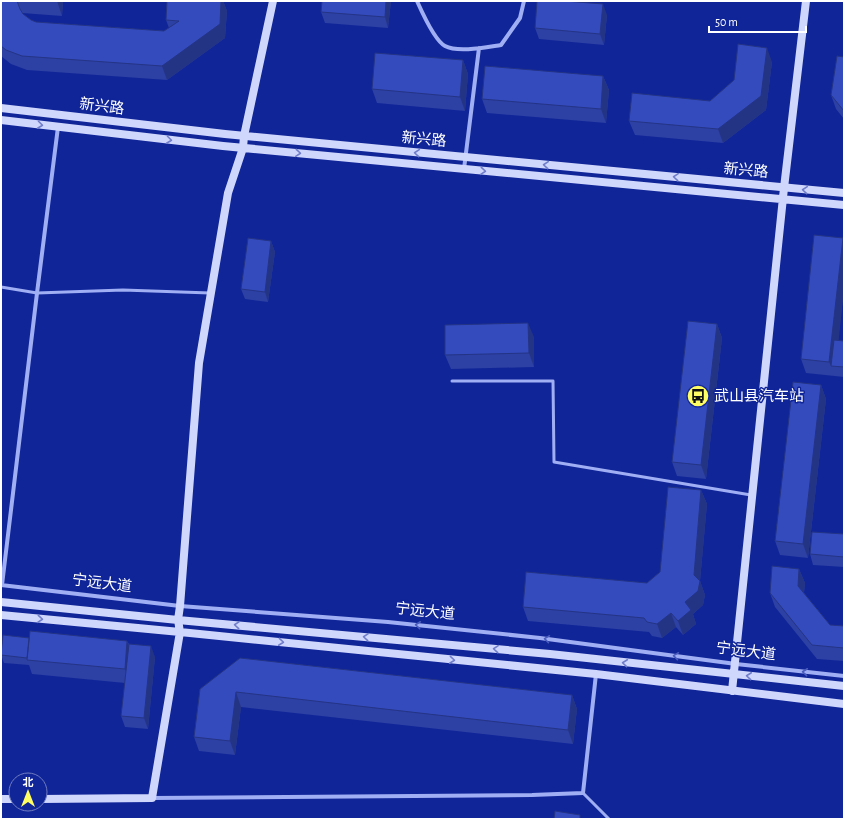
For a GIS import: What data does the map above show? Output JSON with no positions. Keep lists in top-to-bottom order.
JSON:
{
  "streets": {
    "main road": ["新兴路", "宁远大道"]
  },
  "one_way": ["宁远大道"],
  "places": {
    "bus stop": ["武山县汽车站"]
  },
  "scale_bar": "50 m",
  "north": "top"
}
